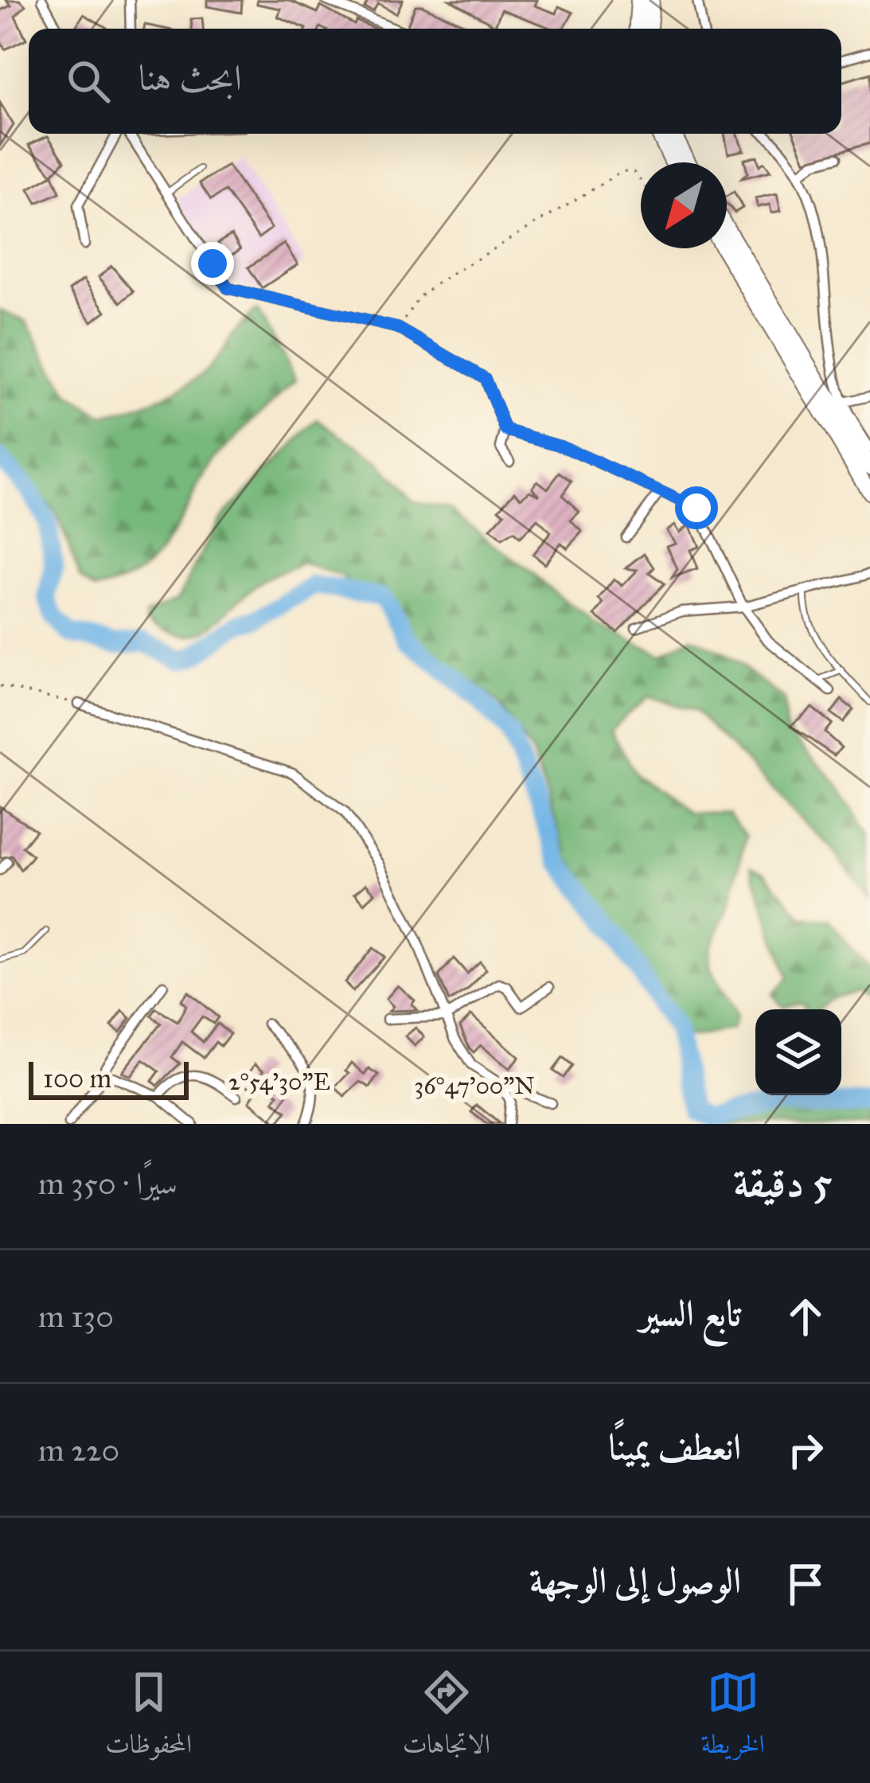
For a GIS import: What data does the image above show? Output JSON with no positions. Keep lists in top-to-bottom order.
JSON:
{
  "scale_bar": "100 m",
  "north": "bottom left",
  "page": {
    "search": "ابحث هنا",
    "scale": "100 m",
    "heading": ["5 دقيقة", "سيرًا · 350 m"],
    "list": [
      ["تابع السير", "130 m"],
      ["انعطف يمينًا", "220 m"],
      "الوصول إلى الوجهة"
    ],
    "nav": ["الخريطة", "الاتجاهات", "المحفوظات"]
  },
  "coordinates": ["2°54'30\"E", "36°47'00\"N"]
}
